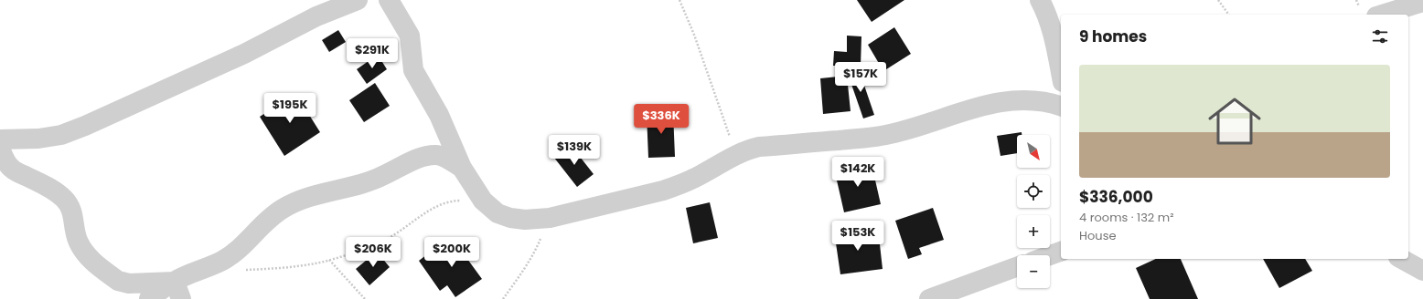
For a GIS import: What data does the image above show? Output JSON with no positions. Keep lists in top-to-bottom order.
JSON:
{
  "north": "bottom right",
  "page": {
    "heading": "9 homes",
    "price": [
      "$291K",
      "$157K",
      "$195K",
      "$336K",
      "$139K",
      "$142K",
      "$153K",
      "$206K",
      "$200K"
    ],
    "list": [
      {
        "name": "$336,000",
        "note": "4 rooms · 132 m² · House"
      }
    ],
    "map_buttons": ["+", "−"]
  }
}
